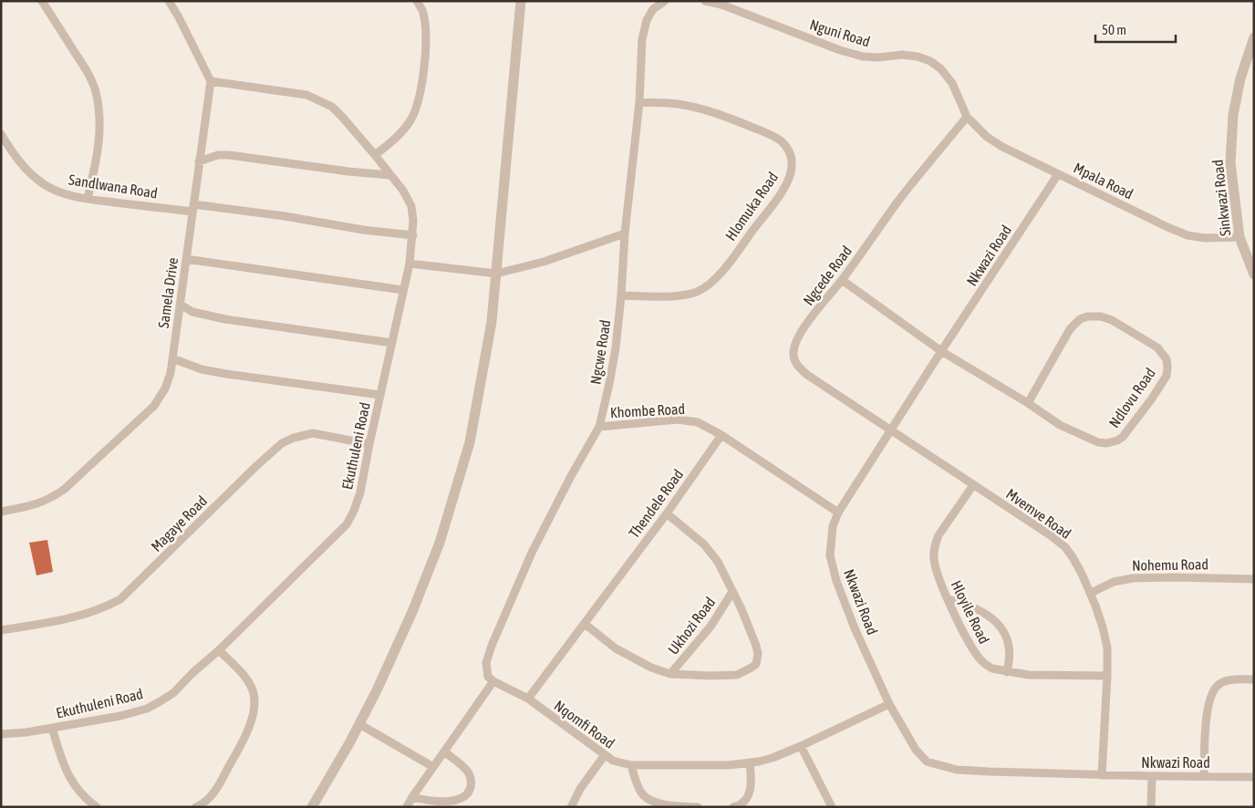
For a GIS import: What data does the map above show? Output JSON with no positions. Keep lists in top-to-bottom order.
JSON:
{
  "streets": {
    "street": [
      "Nguni Road",
      "Mpala Road",
      "Sandlwana Road",
      "Sinkwazi Road",
      "Hlomuka Road",
      "Nkwazi Road",
      "Ngcede Road",
      "Samela Drive",
      "Ngcwe Road",
      "Ndlovu Road",
      "Khombe Road",
      "Ekuthuleni Road",
      "Thendele Road",
      "Mvemve Road",
      "Magaye Road",
      "Nohemu Road",
      "Hloyile Road",
      "Ukhozi Road",
      "Nqomfi Road"
    ]
  },
  "crossings": [
    ["Nguni Road", "Mpala Road"],
    ["Nguni Road", "Ngcede Road"],
    ["Mpala Road", "Sinkwazi Road"],
    ["Mpala Road", "Nkwazi Road"],
    ["Mpala Road", "Ngcede Road"],
    ["Sandlwana Road", "Samela Drive"],
    ["Sandlwana Road", "Ekuthuleni Road"],
    ["Hlomuka Road", "Ngcwe Road"],
    ["Nkwazi Road", "Ngcede Road"],
    ["Nkwazi Road", "Ndlovu Road"],
    ["Nkwazi Road", "Mvemve Road"],
    ["Nkwazi Road", "Nqomfi Road"],
    ["Ngcede Road", "Ndlovu Road"],
    ["Ngcede Road", "Mvemve Road"],
    ["Samela Drive", "Ekuthuleni Road"],
    ["Ngcwe Road", "Khombe Road"],
    ["Ngcwe Road", "Nqomfi Road"],
    ["Khombe Road", "Thendele Road"],
    ["Ekuthuleni Road", "Magaye Road"],
    ["Thendele Road", "Ukhozi Road"],
    ["Thendele Road", "Nqomfi Road"],
    ["Mvemve Road", "Nohemu Road"],
    ["Mvemve Road", "Hloyile Road"]
  ],
  "scale_bar": "50 m"
}
